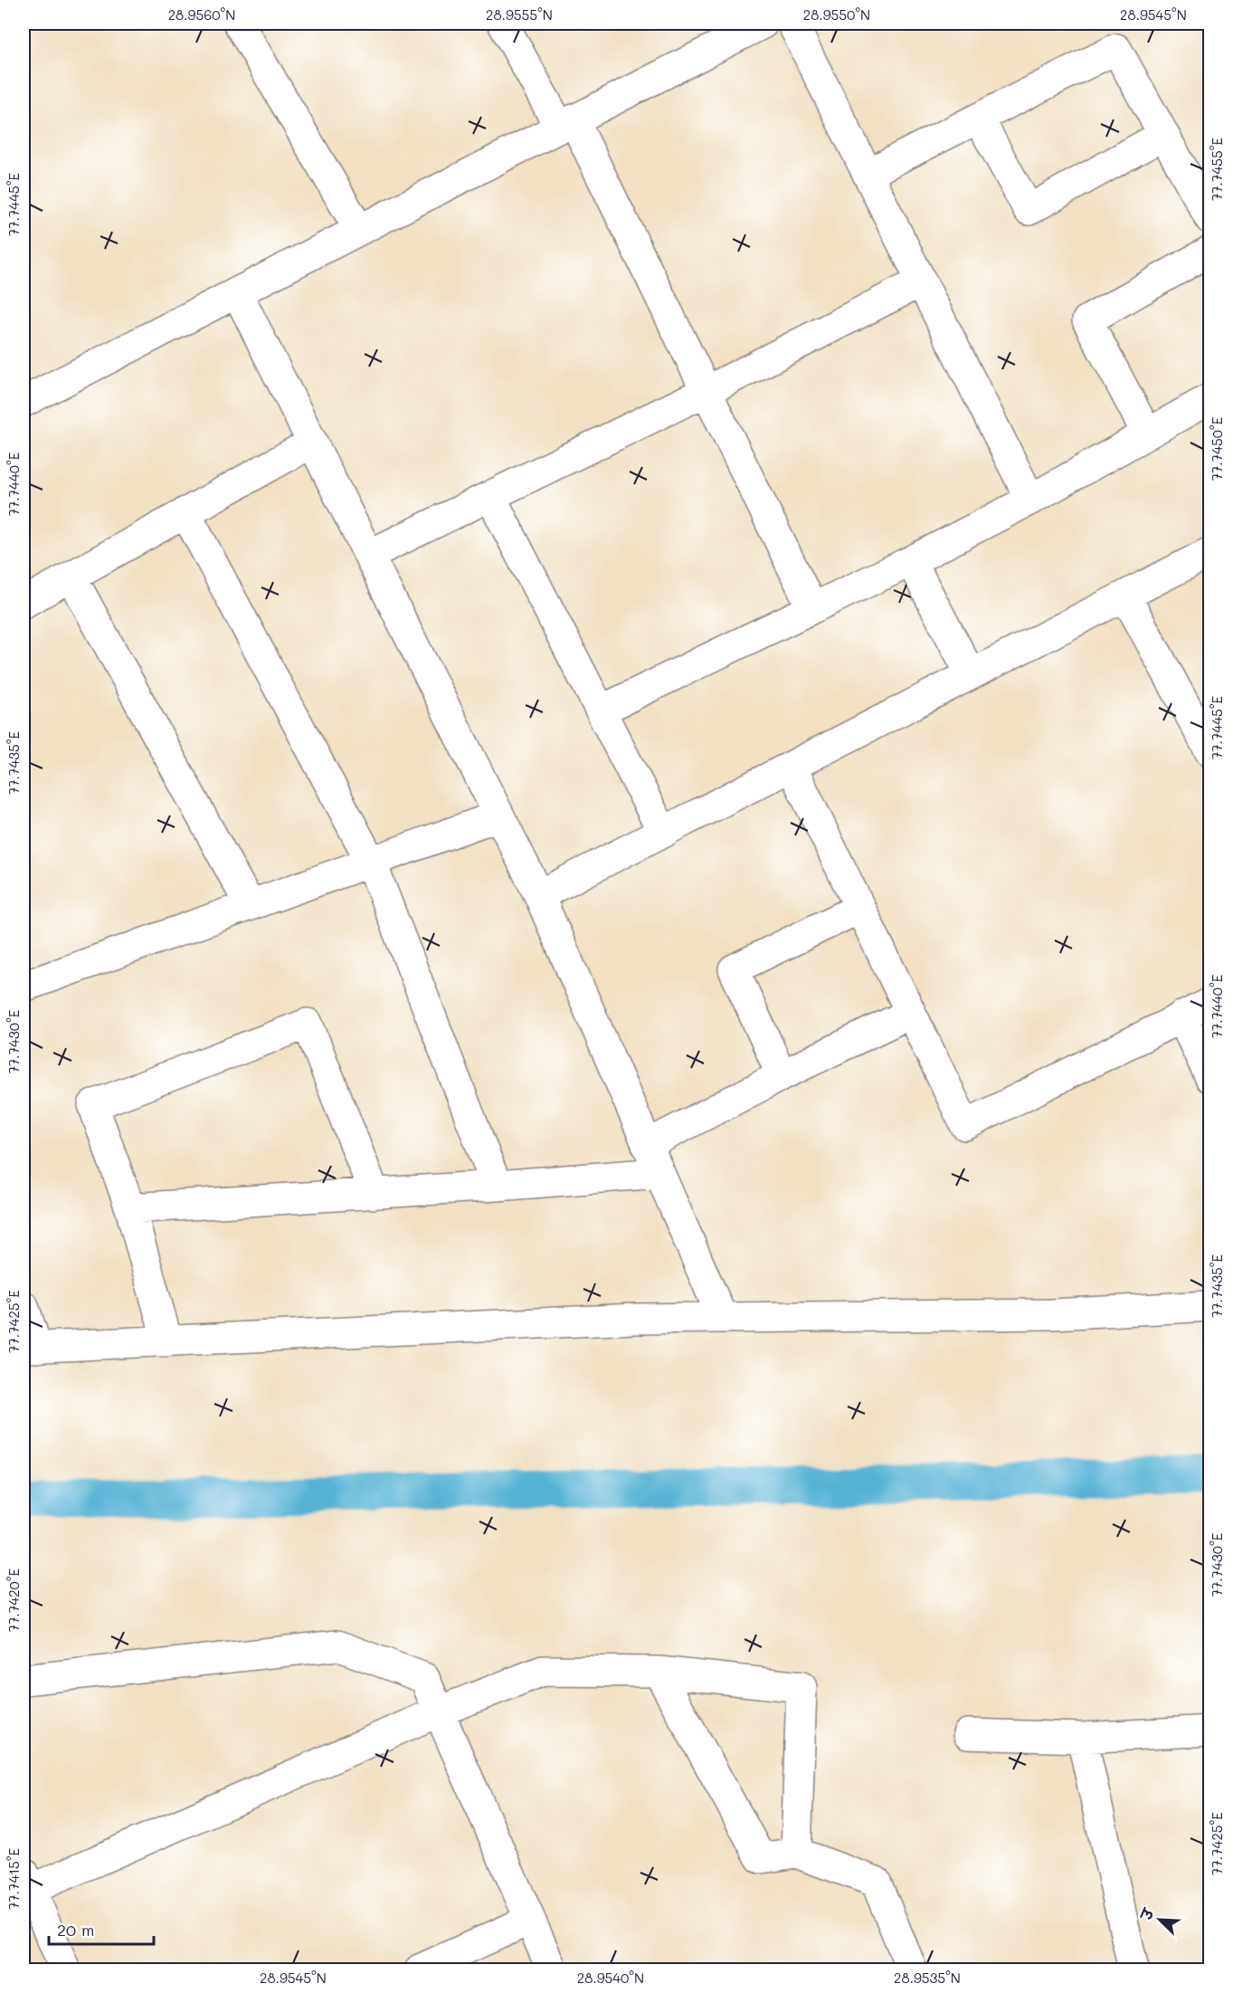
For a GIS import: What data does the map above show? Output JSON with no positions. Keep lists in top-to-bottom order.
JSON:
{
  "scale_bar": "20 m",
  "north": "top left",
  "coordinates": [
    "28.9560°N",
    "28.9555°N",
    "28.9550°N",
    "28.9545°N",
    "77.7455°E",
    "77.7445°E",
    "77.7450°E",
    "77.7440°E",
    "77.7435°E",
    "77.7430°E",
    "77.7425°E",
    "77.7420°E",
    "77.7415°E",
    "28.9540°N",
    "28.9535°N"
  ]
}
